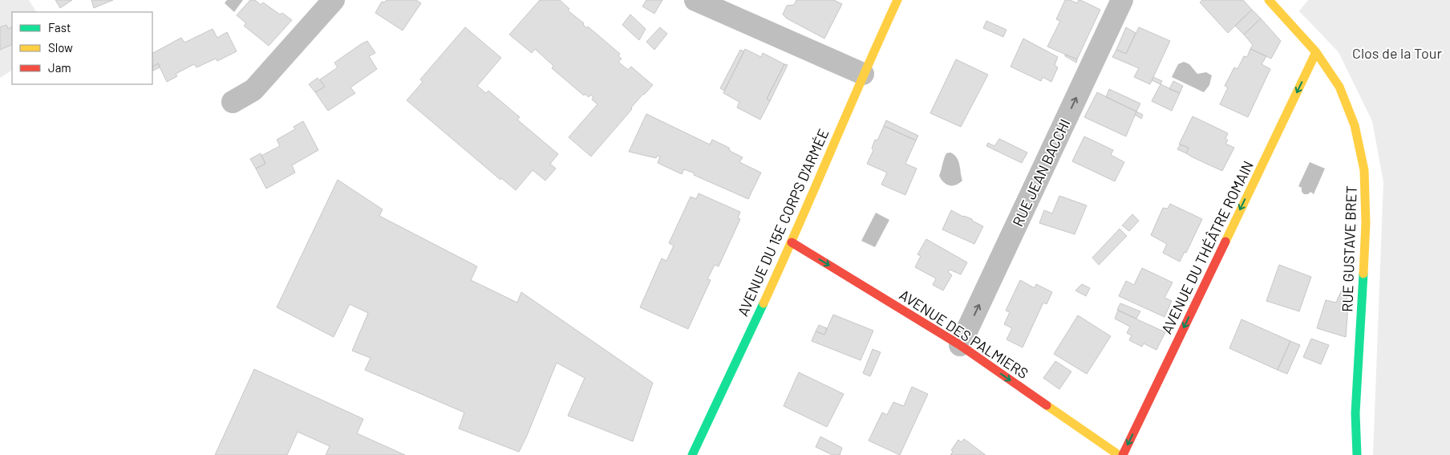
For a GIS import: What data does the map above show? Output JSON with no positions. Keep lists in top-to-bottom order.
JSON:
{
  "streets": {
    "street": [
      "RUE JEAN BACCHI",
      "AVENUE DU 15E CORPS D'ARMÉE",
      "AVENUE DU THÉÂTRE ROMAIN",
      "RUE GUSTAVE BRET",
      "AVENUE DES PALMIERS"
    ]
  },
  "crossings": [
    ["RUE JEAN BACCHI", "AVENUE DES PALMIERS"],
    ["AVENUE DU 15E CORPS D'ARMÉE", "AVENUE DES PALMIERS"],
    ["AVENUE DU THÉÂTRE ROMAIN", "RUE GUSTAVE BRET"]
  ],
  "one_way": ["RUE JEAN BACCHI", "AVENUE DU THÉÂTRE ROMAIN", "AVENUE DES PALMIERS"],
  "parks": ["Clos de la Tour"],
  "legend": ["Fast", "Slow", "Jam"]
}
